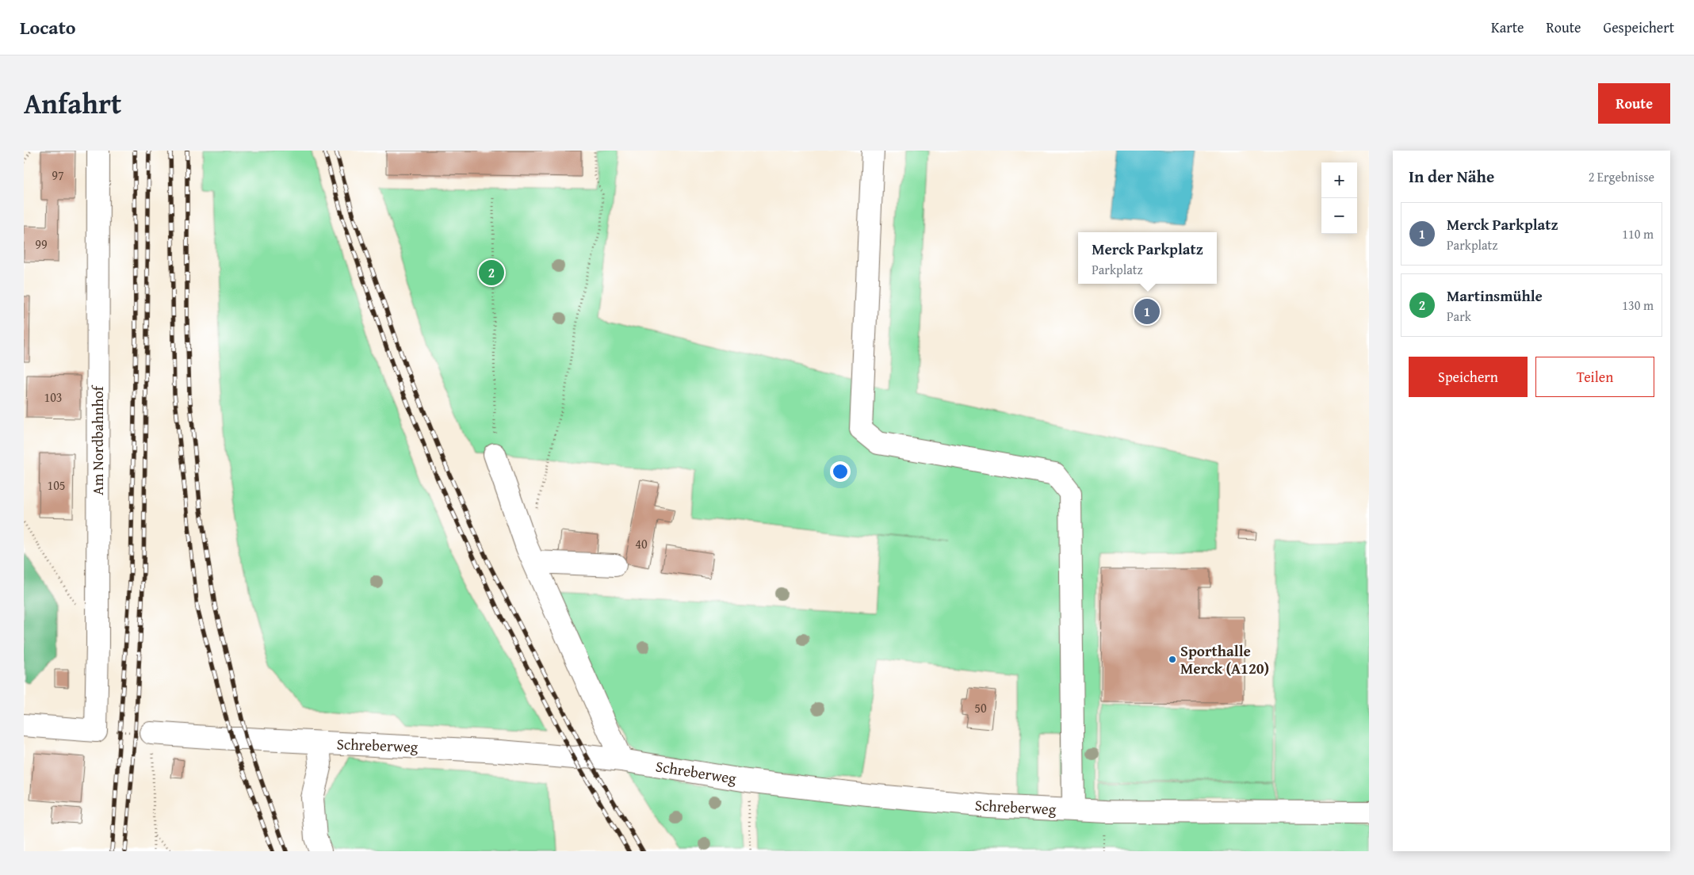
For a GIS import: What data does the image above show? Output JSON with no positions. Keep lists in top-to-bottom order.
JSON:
{
  "streets": {
    "street": ["Am Nordbahnhof", "Schreberweg"]
  },
  "places": ["Sporthalle Merck (A120)"],
  "house_numbers": [
    "97",
    "99",
    "103",
    "105",
    "40",
    "50"
  ],
  "page": {
    "header": "Locato",
    "nav": ["Karte", "Route", "Gespeichert"],
    "title": "Anfahrt",
    "buttons": [
      "Route",
      ["Speichern", "Teilen"]
    ],
    "heading": ["In der Nähe", "2 Ergebnisse"],
    "map_buttons": ["+", "−"],
    "list": [
      {
        "mark": "1",
        "name": "Merck Parkplatz",
        "note": "Parkplatz",
        "value": "110 m"
      },
      {
        "mark": "2",
        "name": "Martinsmühle",
        "note": "Park",
        "value": "130 m"
      }
    ],
    "popup": ["Merck Parkplatz", "Parkplatz"],
    "pins": ["2", "1"]
  }
}
